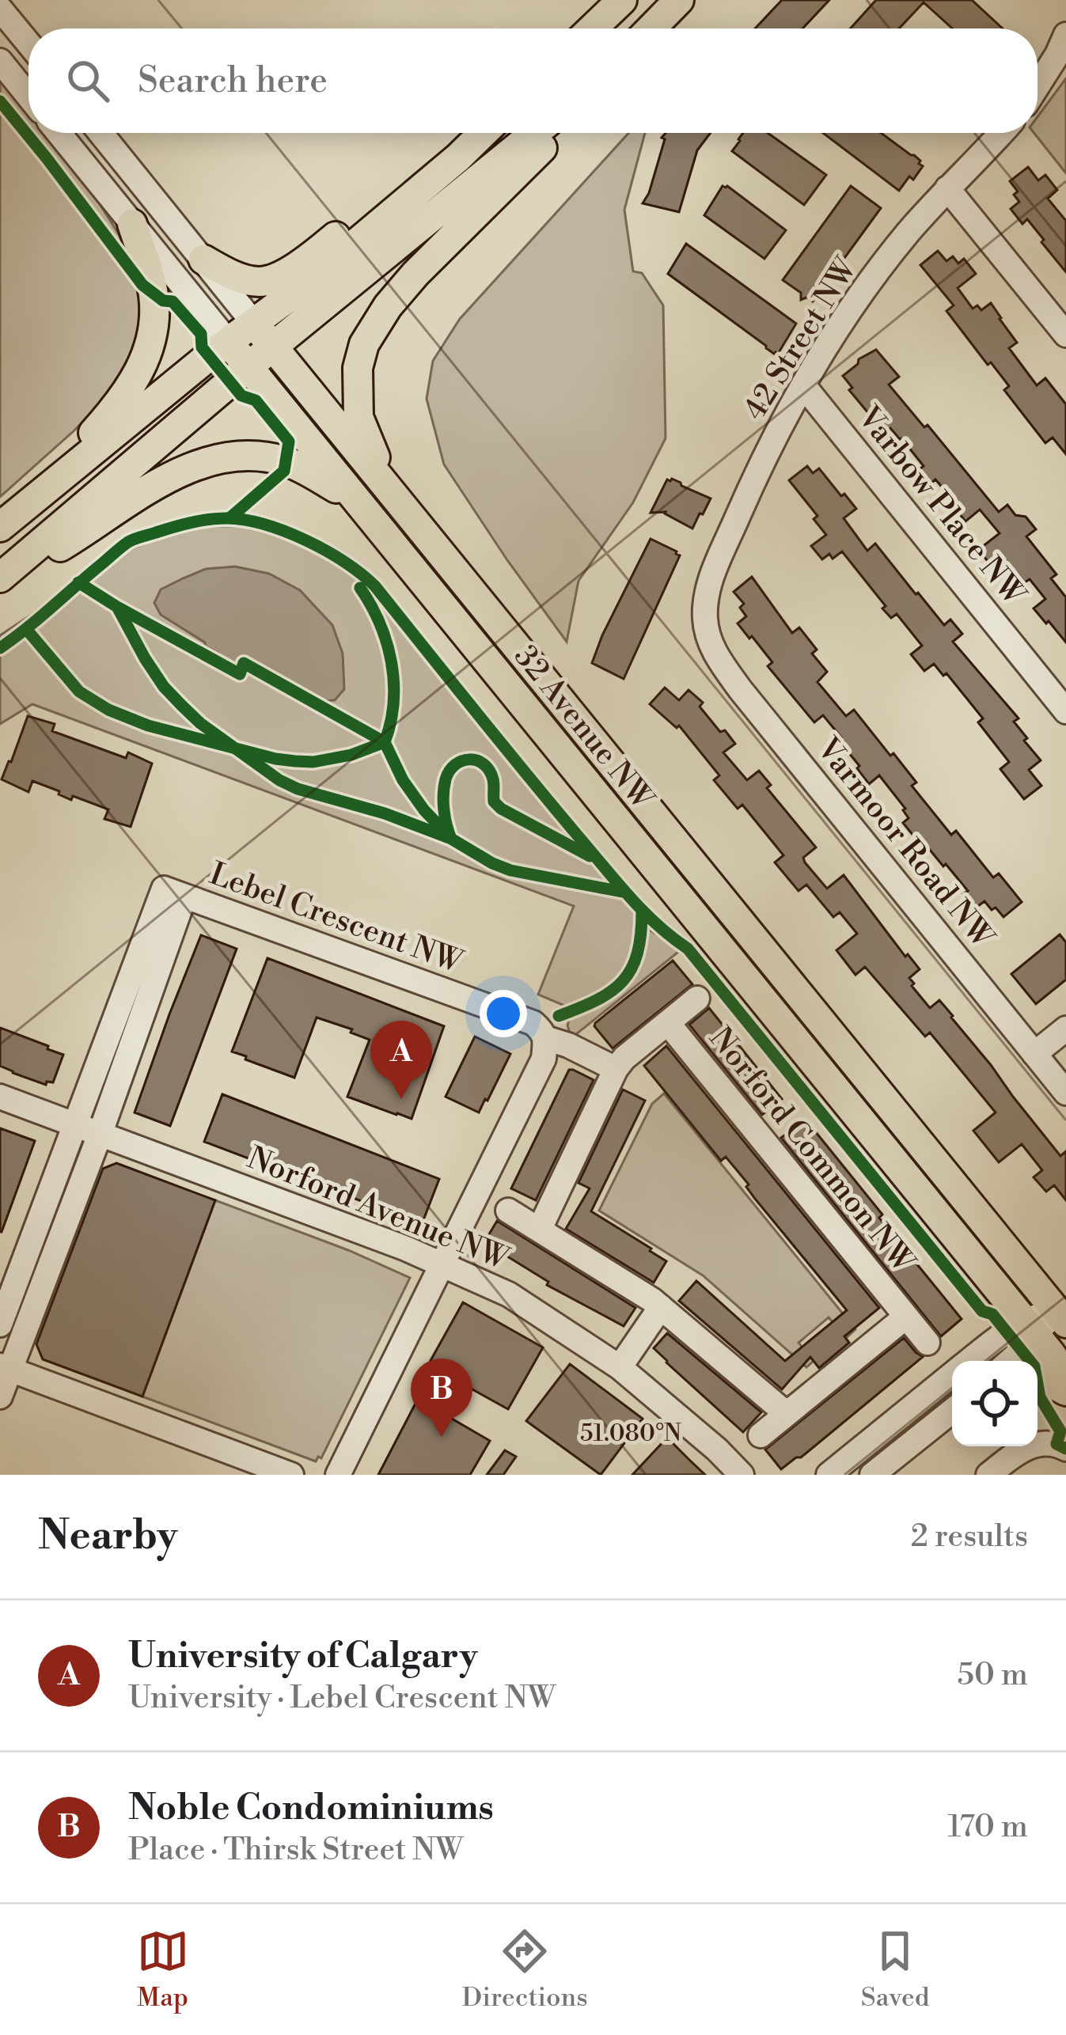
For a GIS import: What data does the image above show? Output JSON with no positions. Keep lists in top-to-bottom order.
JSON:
{
  "streets": {
    "main road": ["32 Avenue NW"],
    "street": [
      "42 Street NW",
      "Varbow Place NW",
      "Varmoor Road NW",
      "Lebel Crescent NW",
      "Norford Common NW",
      "Norford Avenue NW"
    ]
  },
  "crossings": [
    ["42 Street NW", "Varbow Place NW"],
    ["42 Street NW", "Varmoor Road NW"],
    ["Lebel Crescent NW", "Norford Avenue NW"]
  ],
  "page": {
    "search": "Search here",
    "pins": ["A", "B"],
    "heading": ["Nearby", "2 results"],
    "list": [
      {
        "mark": "A",
        "name": "University of Calgary",
        "note": "University · Lebel Crescent NW",
        "value": "50 m"
      },
      {
        "mark": "B",
        "name": "Noble Condominiums",
        "note": "Place · Thirsk Street NW",
        "value": "170 m"
      }
    ],
    "nav": ["Map", "Directions", "Saved"]
  },
  "coordinates": ["51.080°N"]
}
